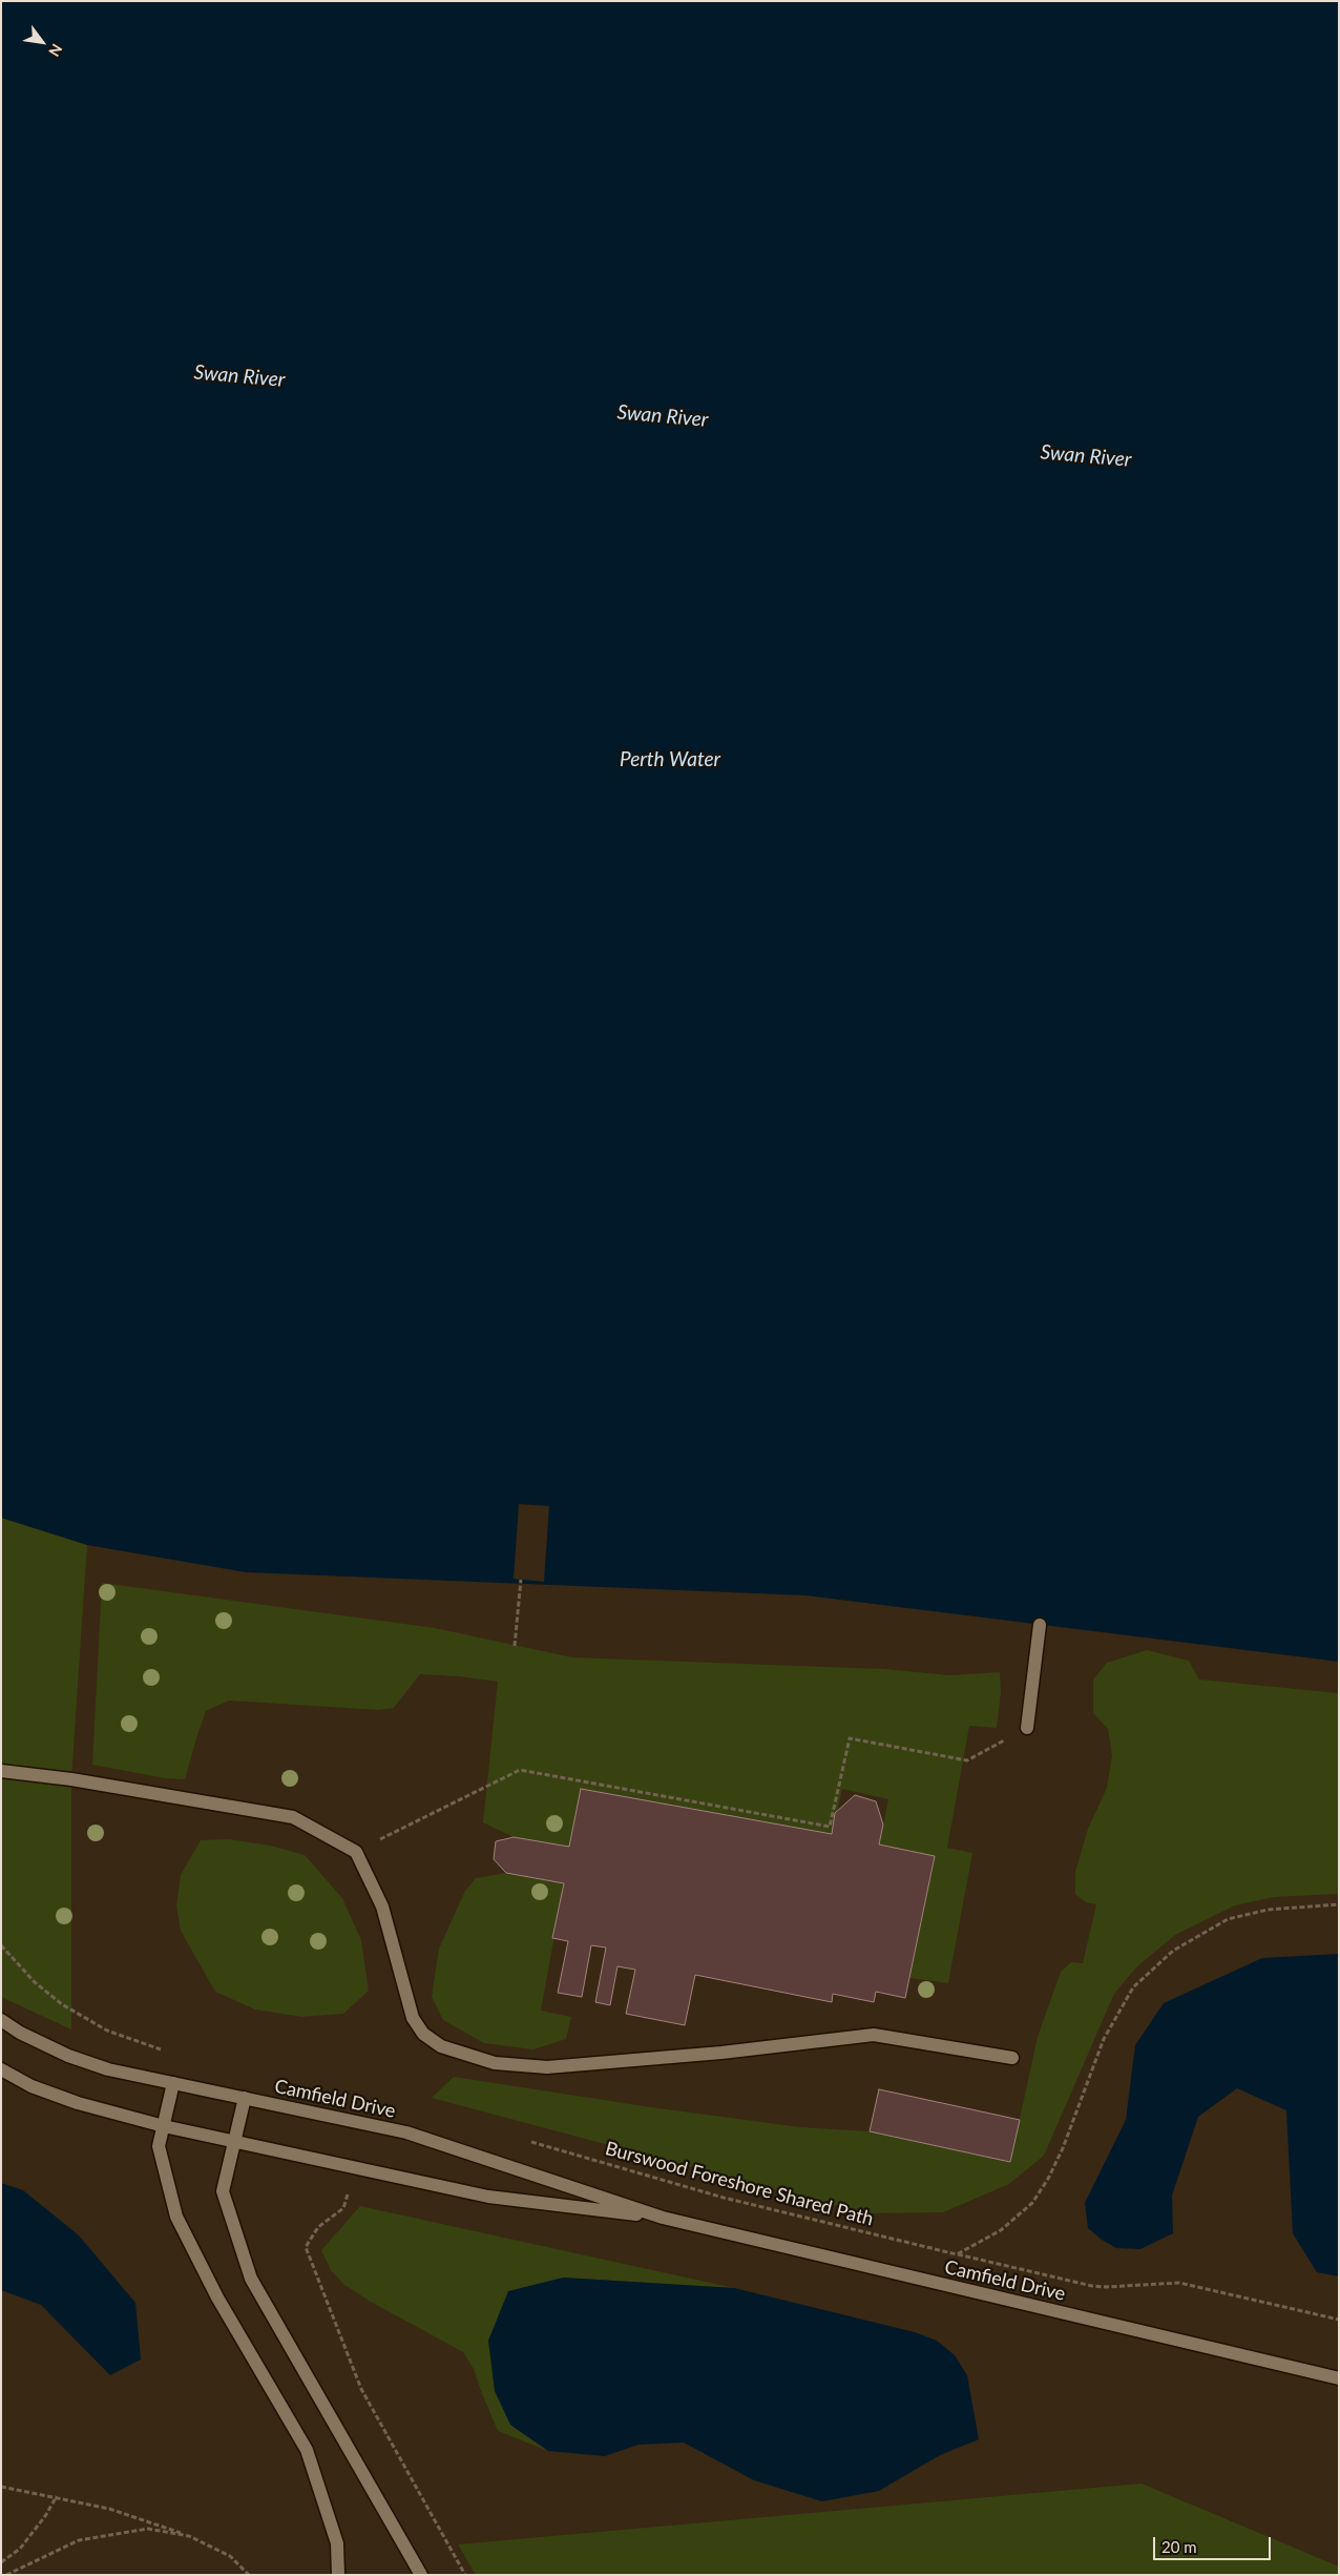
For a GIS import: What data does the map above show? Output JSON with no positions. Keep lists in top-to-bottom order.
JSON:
{
  "streets": {
    "street": ["Camfield Drive"],
    "path": ["Burswood Foreshore Shared Path"]
  },
  "water": ["Swan River", "Perth Water"],
  "scale_bar": "20 m",
  "north": "bottom right"
}
